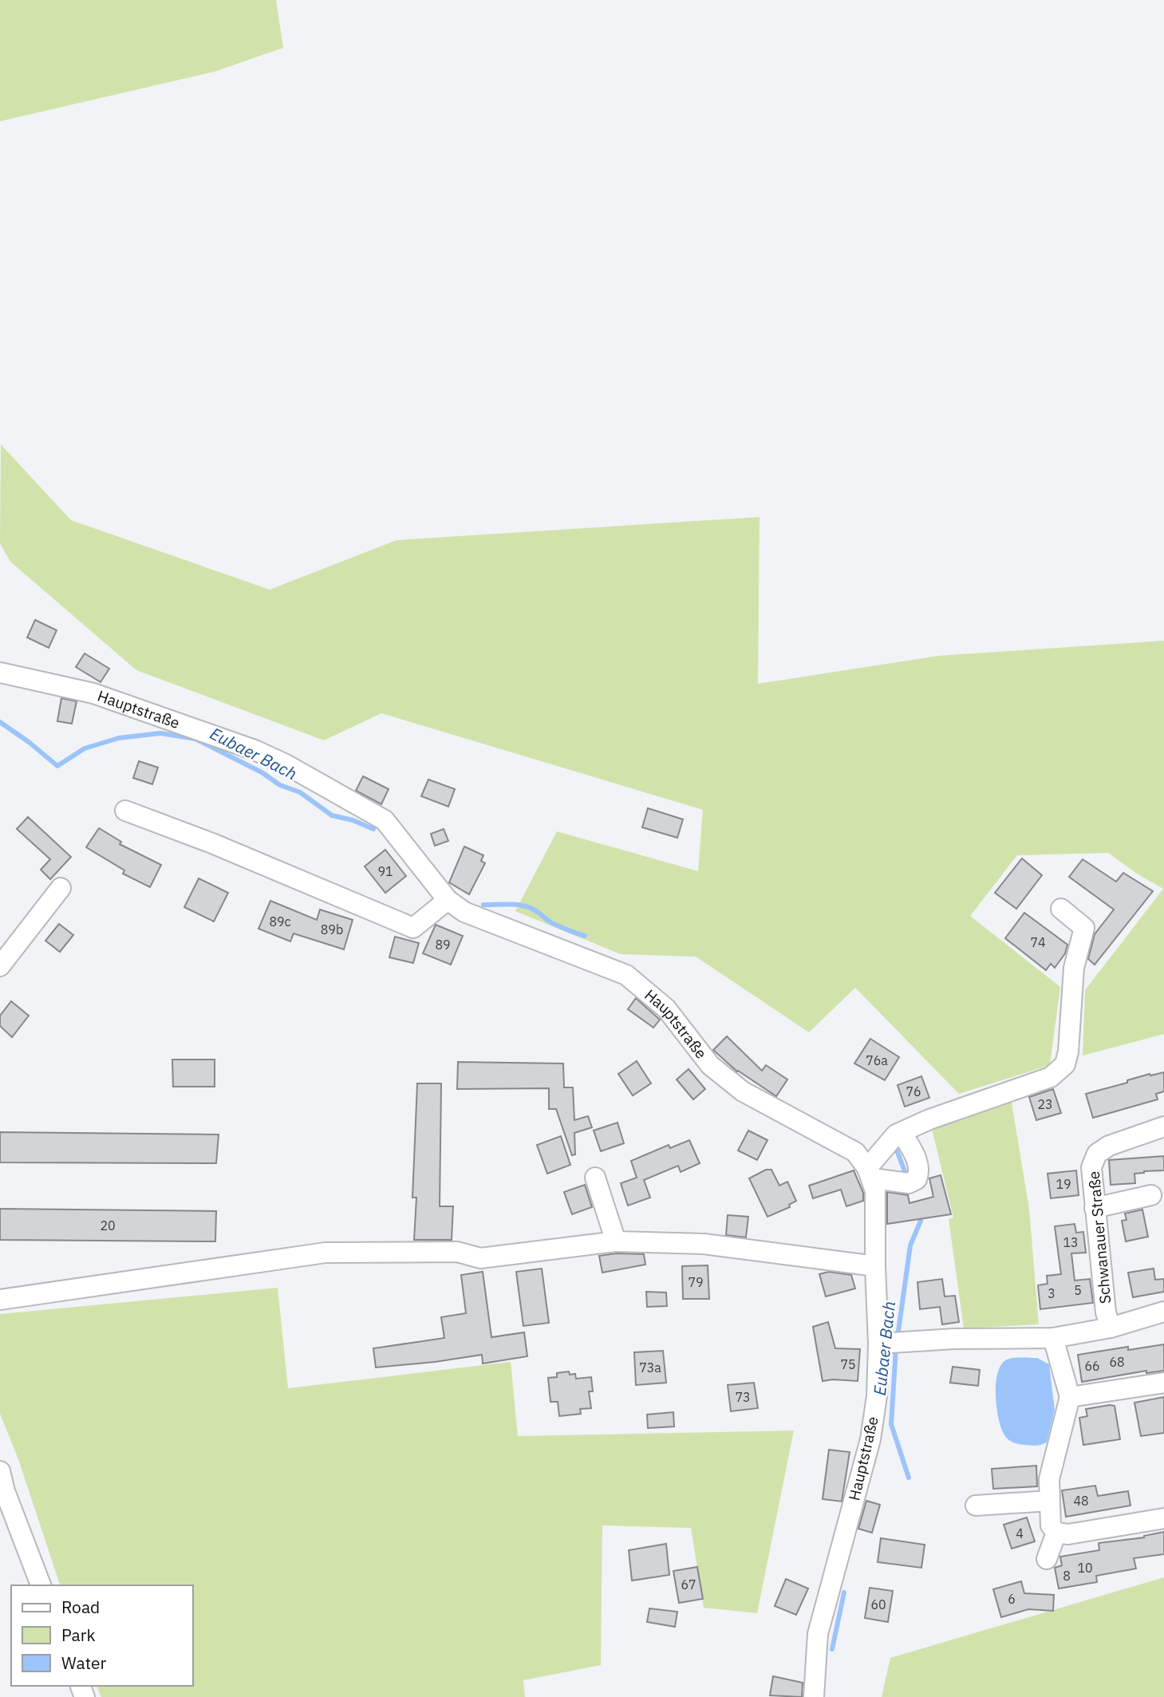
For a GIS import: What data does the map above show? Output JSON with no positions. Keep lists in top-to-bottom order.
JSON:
{
  "streets": {
    "street": ["Hauptstraße", "Schwanauer Straße"]
  },
  "crossings": [
    ["Hauptstraße", "Schwanauer Straße"]
  ],
  "water": ["Eubaer Bach"],
  "house_numbers": [
    "91",
    "89c",
    "89b",
    "74",
    "89",
    "76a",
    "76",
    "23",
    "19",
    "20",
    "13",
    "79",
    "5",
    "3",
    "68",
    "75",
    "66",
    "73a",
    "73",
    "48",
    "4",
    "10",
    "8",
    "67",
    "6",
    "60"
  ],
  "legend": ["Road", "Park", "Water"]
}
